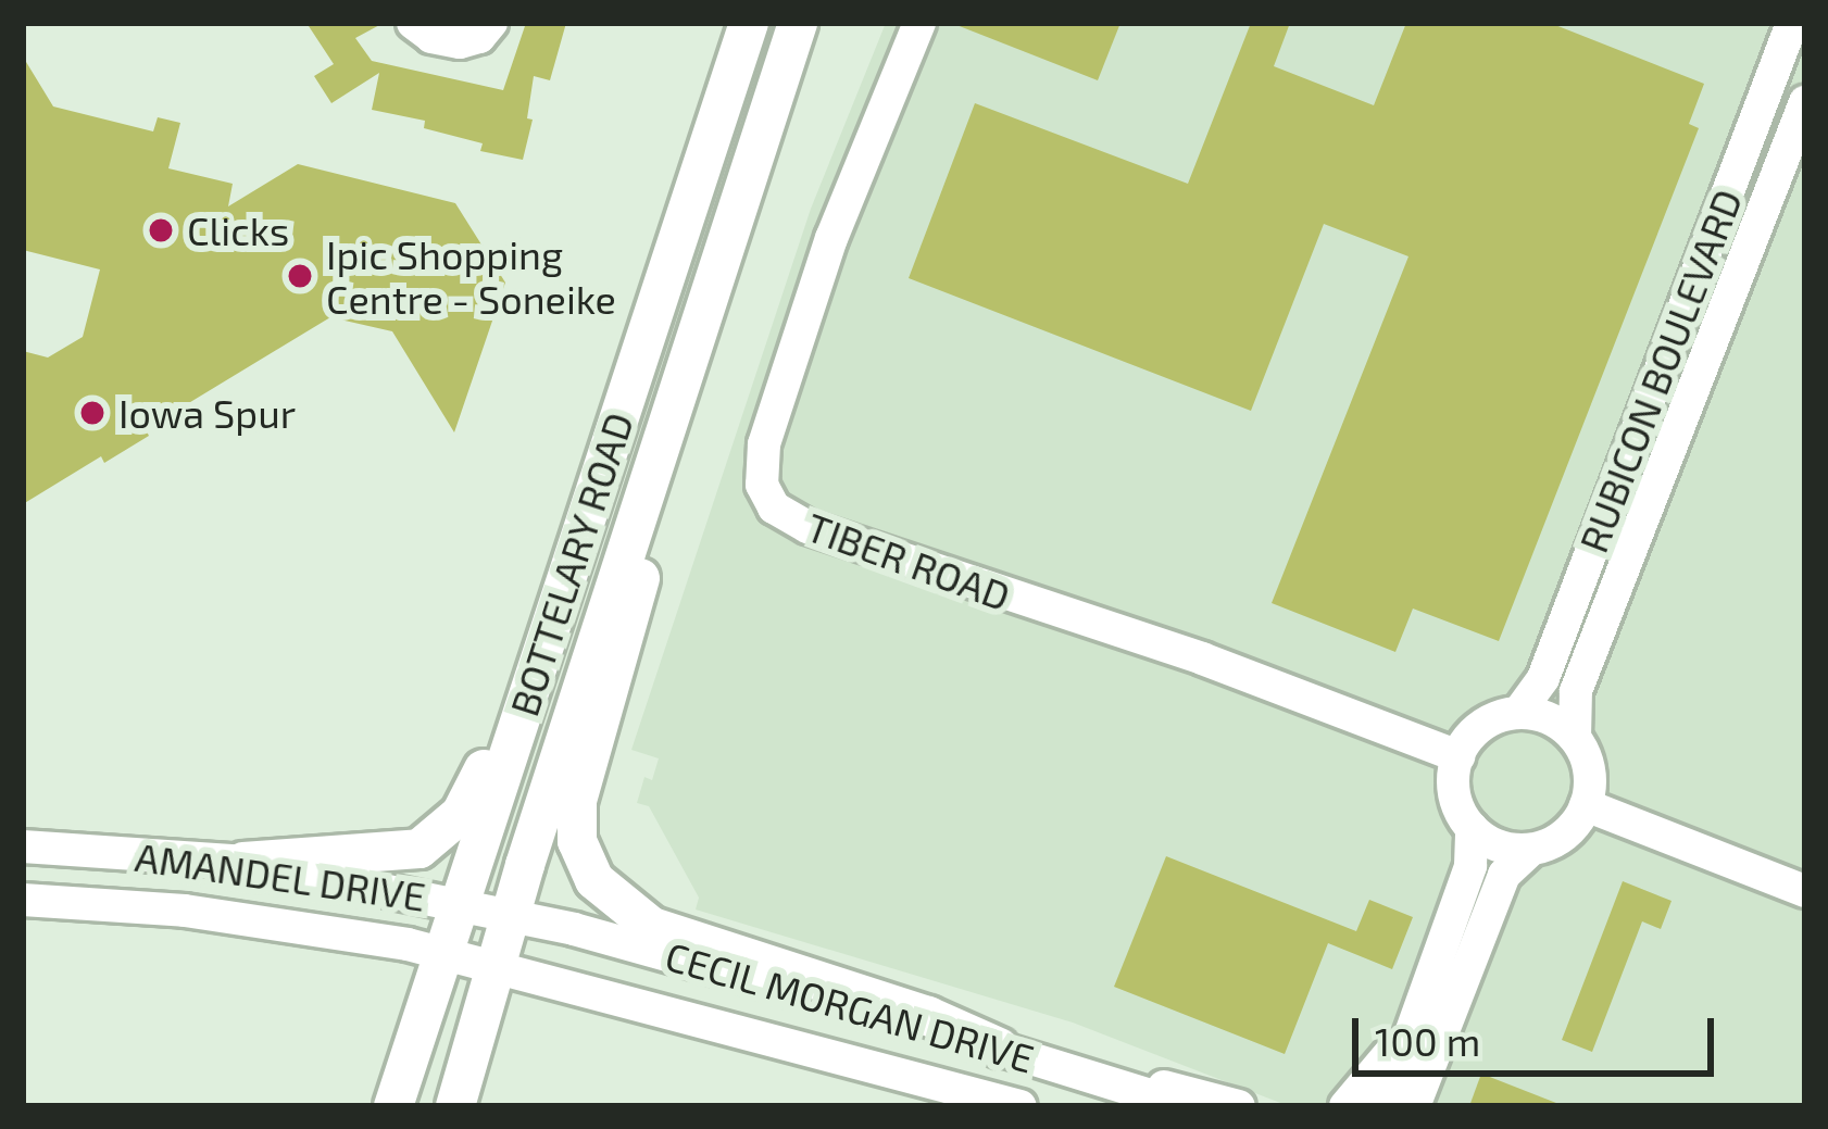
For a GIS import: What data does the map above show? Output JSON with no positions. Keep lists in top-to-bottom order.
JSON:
{
  "streets": {
    "main road": ["BOTTELARY ROAD"],
    "street": [
      "RUBICON BOULEVARD",
      "TIBER ROAD",
      "AMANDEL DRIVE",
      "CECIL MORGAN DRIVE"
    ]
  },
  "crossings": [
    ["RUBICON BOULEVARD", "TIBER ROAD"],
    ["BOTTELARY ROAD", "AMANDEL DRIVE"],
    ["BOTTELARY ROAD", "CECIL MORGAN DRIVE"],
    ["AMANDEL DRIVE", "CECIL MORGAN DRIVE"]
  ],
  "places": ["Clicks", "Ipic Shopping Centre - Soneike", "Iowa Spur"],
  "scale_bar": "100 m"
}
